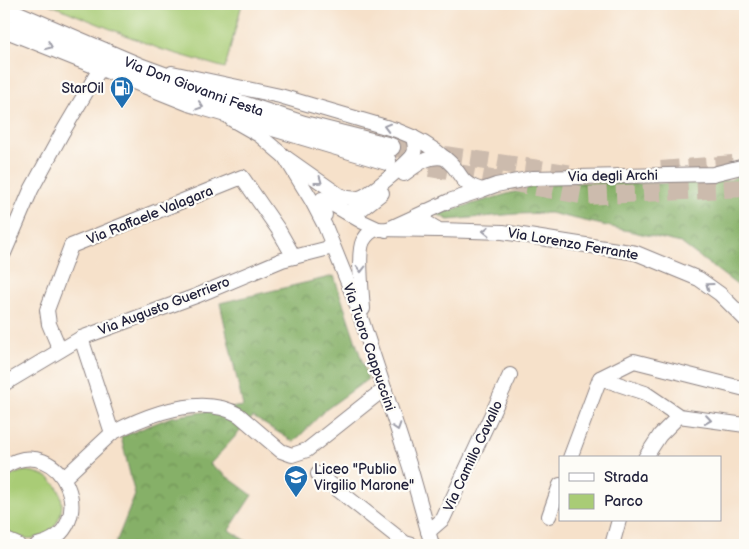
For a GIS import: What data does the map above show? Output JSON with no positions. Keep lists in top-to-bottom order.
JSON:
{
  "streets": {
    "main road": ["Via Don Giovanni Festa"],
    "street": [
      "Via degli Archi",
      "Via Raffaele Valagara",
      "Via Lorenzo Ferrante",
      "Via Augusto Guerriero",
      "Via Tuoro Cappuccini",
      "Via Camillo Cavallo"
    ]
  },
  "crossings": [
    ["Via degli Archi", "Via Lorenzo Ferrante"],
    ["Via Raffaele Valagara", "Via Augusto Guerriero"],
    ["Via Augusto Guerriero", "Via Tuoro Cappuccini"],
    ["Via Tuoro Cappuccini", "Via Camillo Cavallo"]
  ],
  "one_way": ["Via Tuoro Cappuccini"],
  "places": {
    "fuel station": ["StarOil"],
    "school or university": ["Liceo \"Publio Virgilio Marone\""]
  },
  "legend": ["Strada", "Parco"]
}
